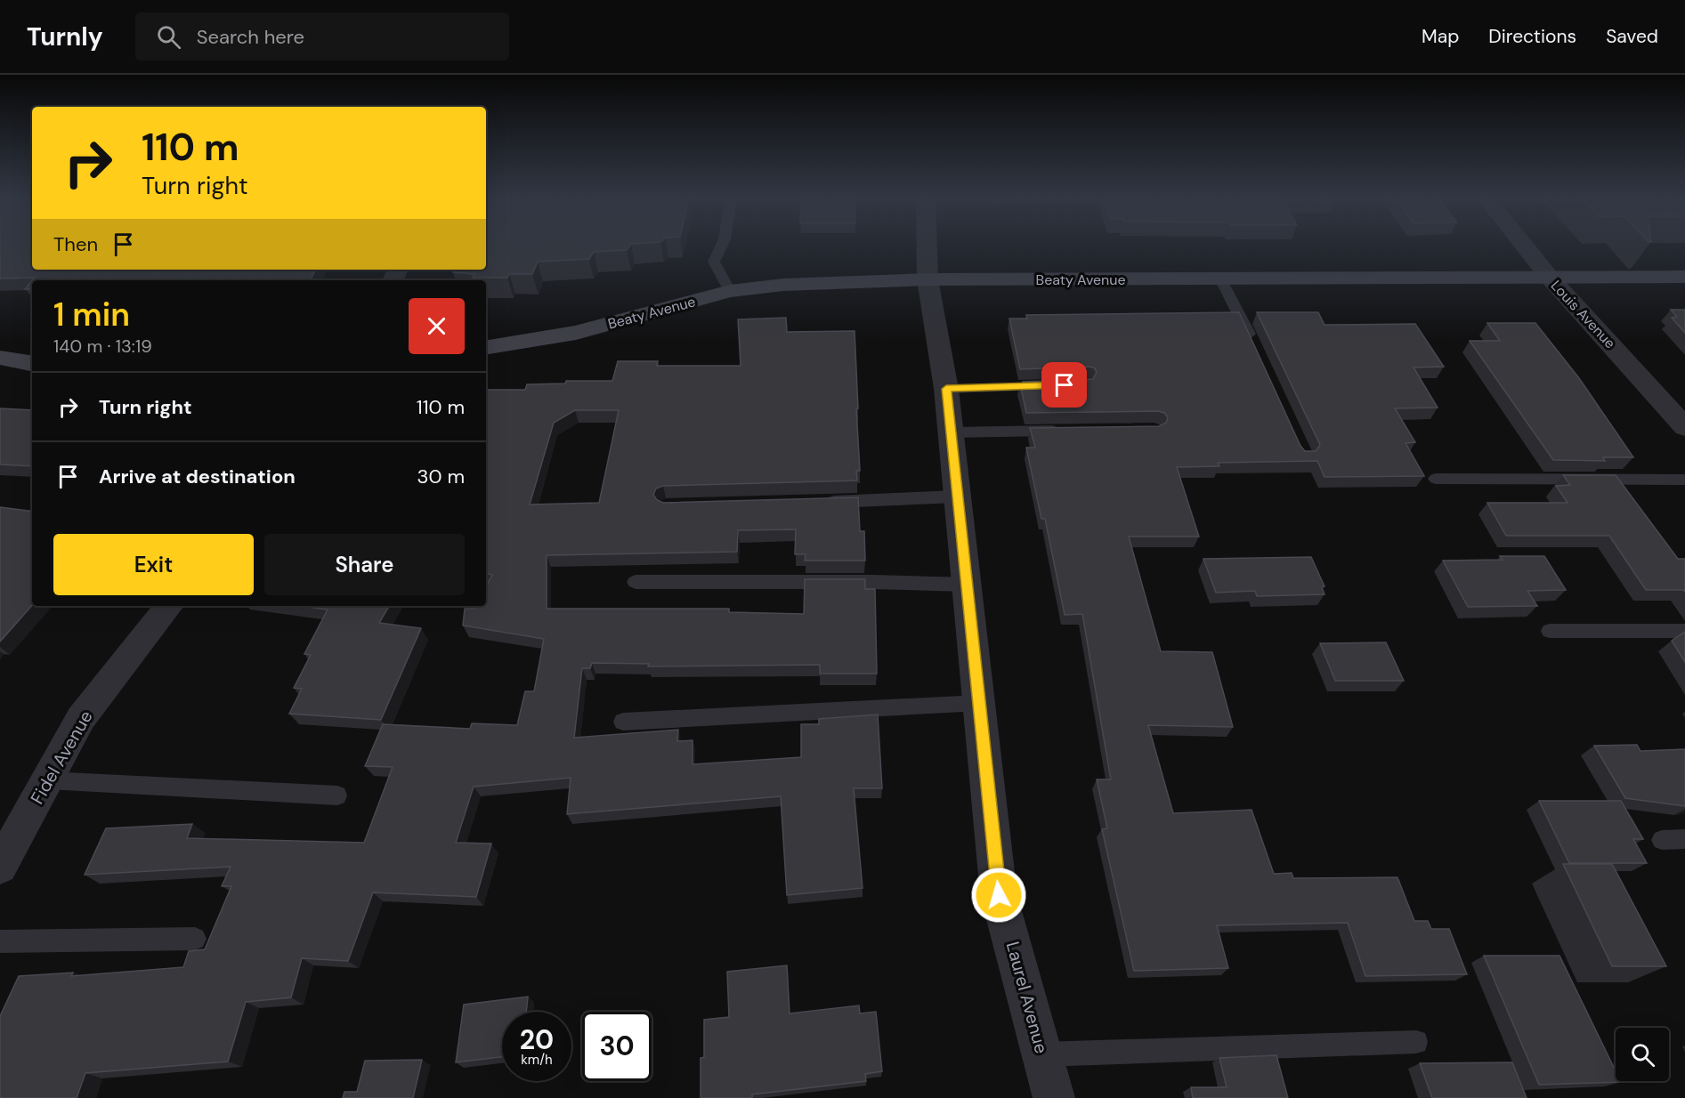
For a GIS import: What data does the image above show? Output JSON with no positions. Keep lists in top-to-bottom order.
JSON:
{
  "streets": {
    "street": [
      "Beaty Avenue",
      "Louis Avenue",
      "Fidel Avenue",
      "Laurel Avenue"
    ]
  },
  "crossings": [
    ["Beaty Avenue", "Louis Avenue"],
    ["Beaty Avenue", "Laurel Avenue"]
  ],
  "page": {
    "header": "Turnly",
    "search": "Search here",
    "nav": ["Map", "Directions", "Saved"],
    "turn": ["110 m", "Turn right"],
    "then": "Then",
    "heading": ["1 min", "140 m · 13:19"],
    "list": [
      {
        "name": "Turn right",
        "value": "110 m"
      },
      {
        "name": "Arrive at destination",
        "value": "30 m"
      }
    ],
    "buttons": ["Exit", "Share"],
    "speed": "20 km/h",
    "limit": "30"
  }
}
